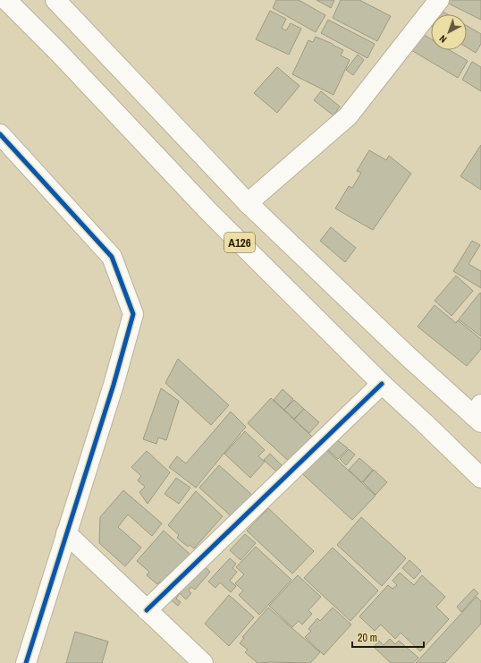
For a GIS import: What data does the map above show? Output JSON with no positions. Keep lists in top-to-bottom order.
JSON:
{
  "streets": {
    "main road": ["A126"]
  },
  "scale_bar": "20 m",
  "north": "bottom left"
}
